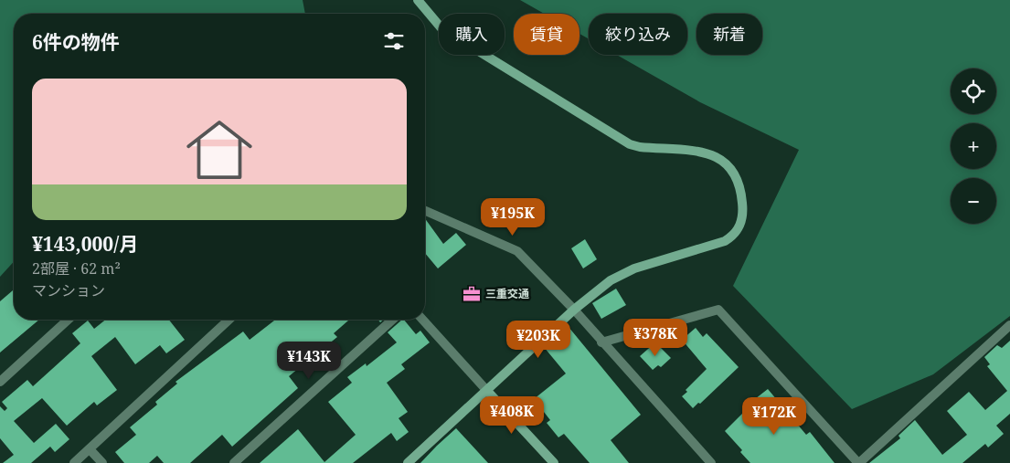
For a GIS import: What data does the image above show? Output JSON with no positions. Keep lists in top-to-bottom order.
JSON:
{
  "places": {
    "office": ["三重交通"]
  },
  "page": {
    "chip": [
      "購入",
      "賃貸",
      "絞り込み",
      "新着"
    ],
    "heading": "6件の物件",
    "map_buttons": ["+", "−"],
    "list": [
      {
        "name": "¥143,000/月",
        "note": "2部屋 · 62 m² · マンション"
      }
    ],
    "price": [
      "¥195K",
      "¥378K",
      "¥203K",
      "¥143K",
      "¥408K",
      "¥172K"
    ]
  }
}
